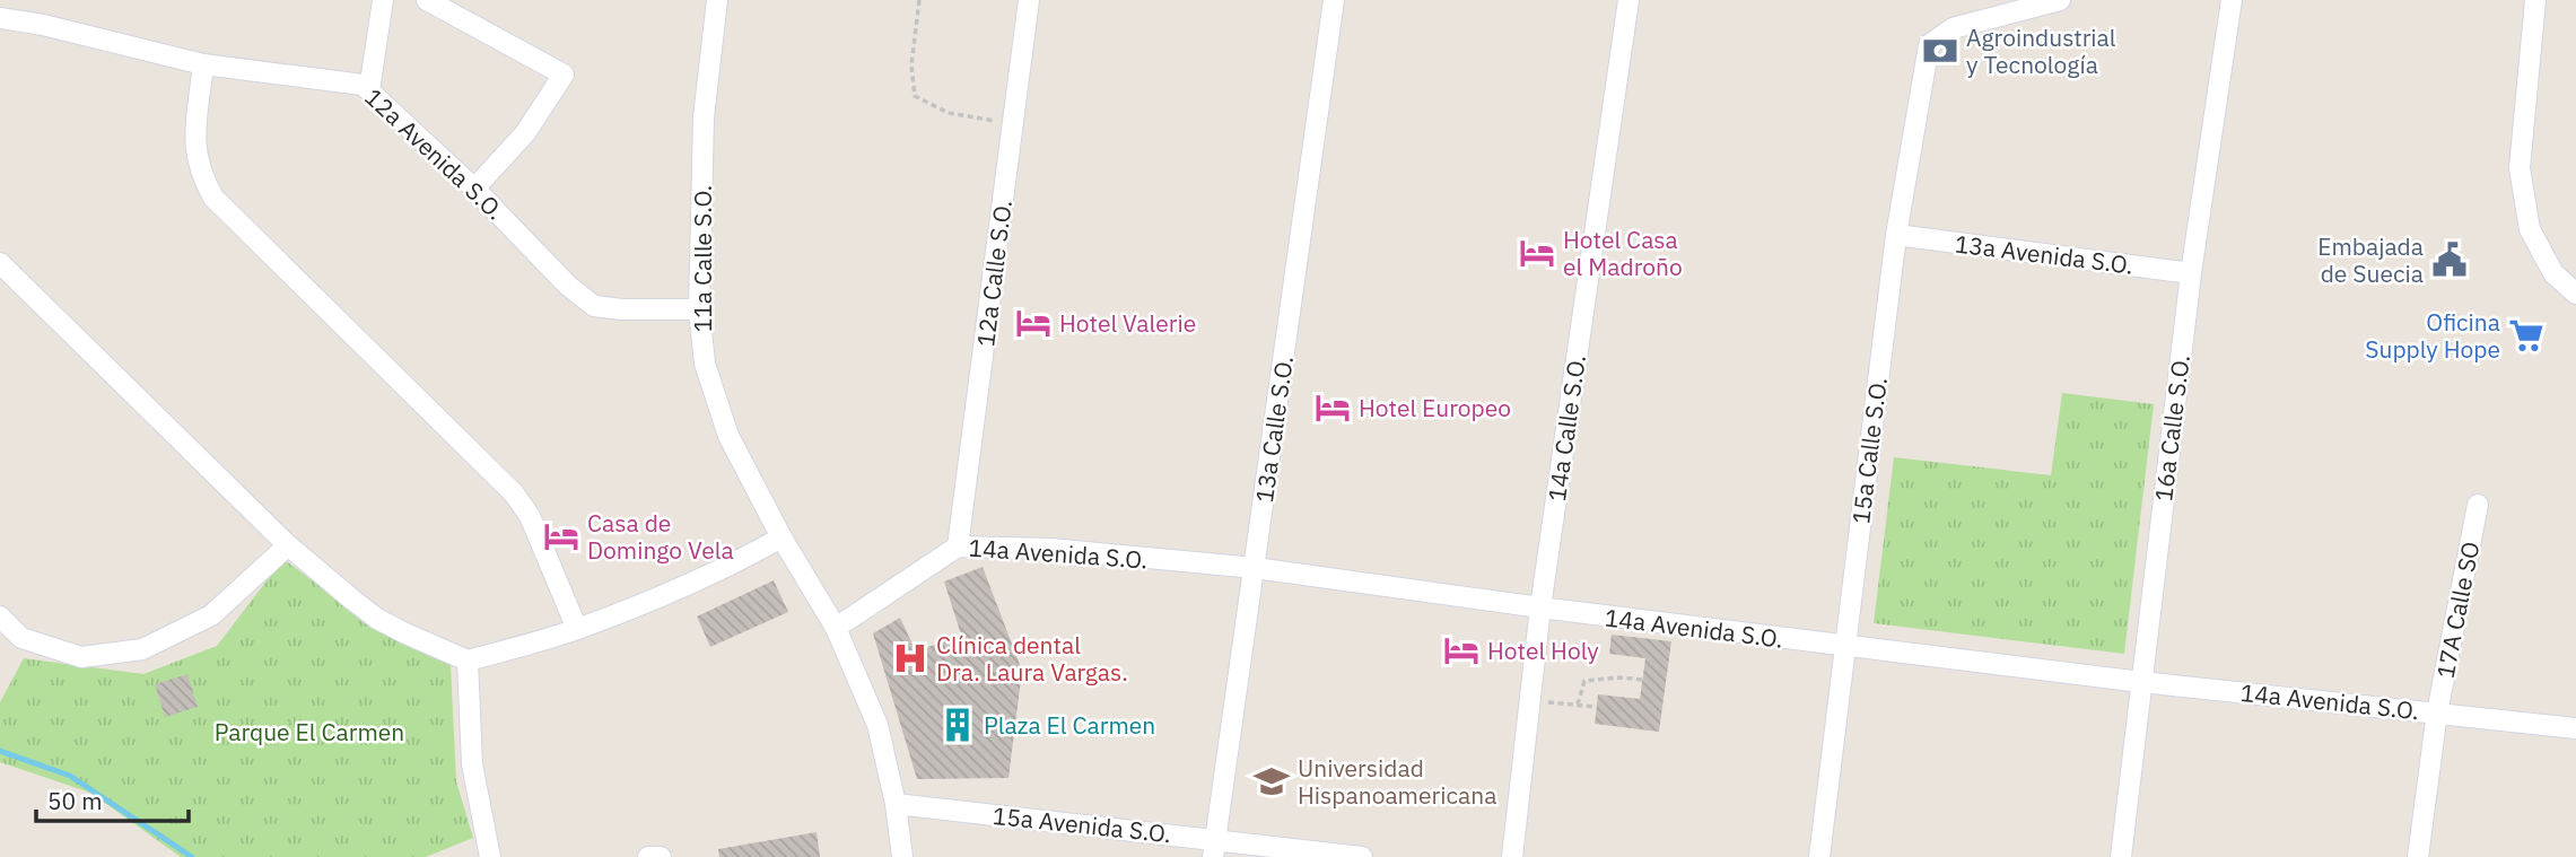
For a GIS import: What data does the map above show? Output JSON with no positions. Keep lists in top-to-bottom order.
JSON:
{
  "streets": {
    "street": [
      "12a Avenida S.O.",
      "13a Avenida S.O.",
      "11a Calle S.O.",
      "12a Calle S.O.",
      "14a Calle S.O.",
      "16a Calle S.O.",
      "13a Calle S.O.",
      "15a Calle S.O.",
      "14a Avenida S.O.",
      "17A Calle SO",
      "15a Avenida S.O."
    ]
  },
  "crossings": [
    ["12a Avenida S.O.", "11a Calle S.O."],
    ["13a Avenida S.O.", "16a Calle S.O."],
    ["13a Avenida S.O.", "15a Calle S.O."],
    ["11a Calle S.O.", "14a Avenida S.O."],
    ["12a Calle S.O.", "14a Avenida S.O."],
    ["14a Calle S.O.", "14a Avenida S.O."],
    ["16a Calle S.O.", "14a Avenida S.O."],
    ["13a Calle S.O.", "14a Avenida S.O."],
    ["13a Calle S.O.", "15a Avenida S.O."],
    ["15a Calle S.O.", "14a Avenida S.O."],
    ["14a Avenida S.O.", "17A Calle SO"]
  ],
  "parks": ["Parque El Carmen"],
  "places": {
    "bank": ["Agroindustrial y Tecnología"],
    "hotel": [
      "Hotel Casa el Madroño",
      "Hotel Valerie",
      "Hotel Europeo",
      "Casa de Domingo Vela",
      "Hotel Holy"
    ],
    "public building": ["Embajada de Suecia"],
    "supermarket": ["Oficina Supply Hope"],
    "hospital": ["Clínica dental Dra. Laura Vargas."],
    "building": ["Plaza El Carmen"],
    "school or university": ["Universidad Hispanoamericana"]
  },
  "scale_bar": "50 m"
}
